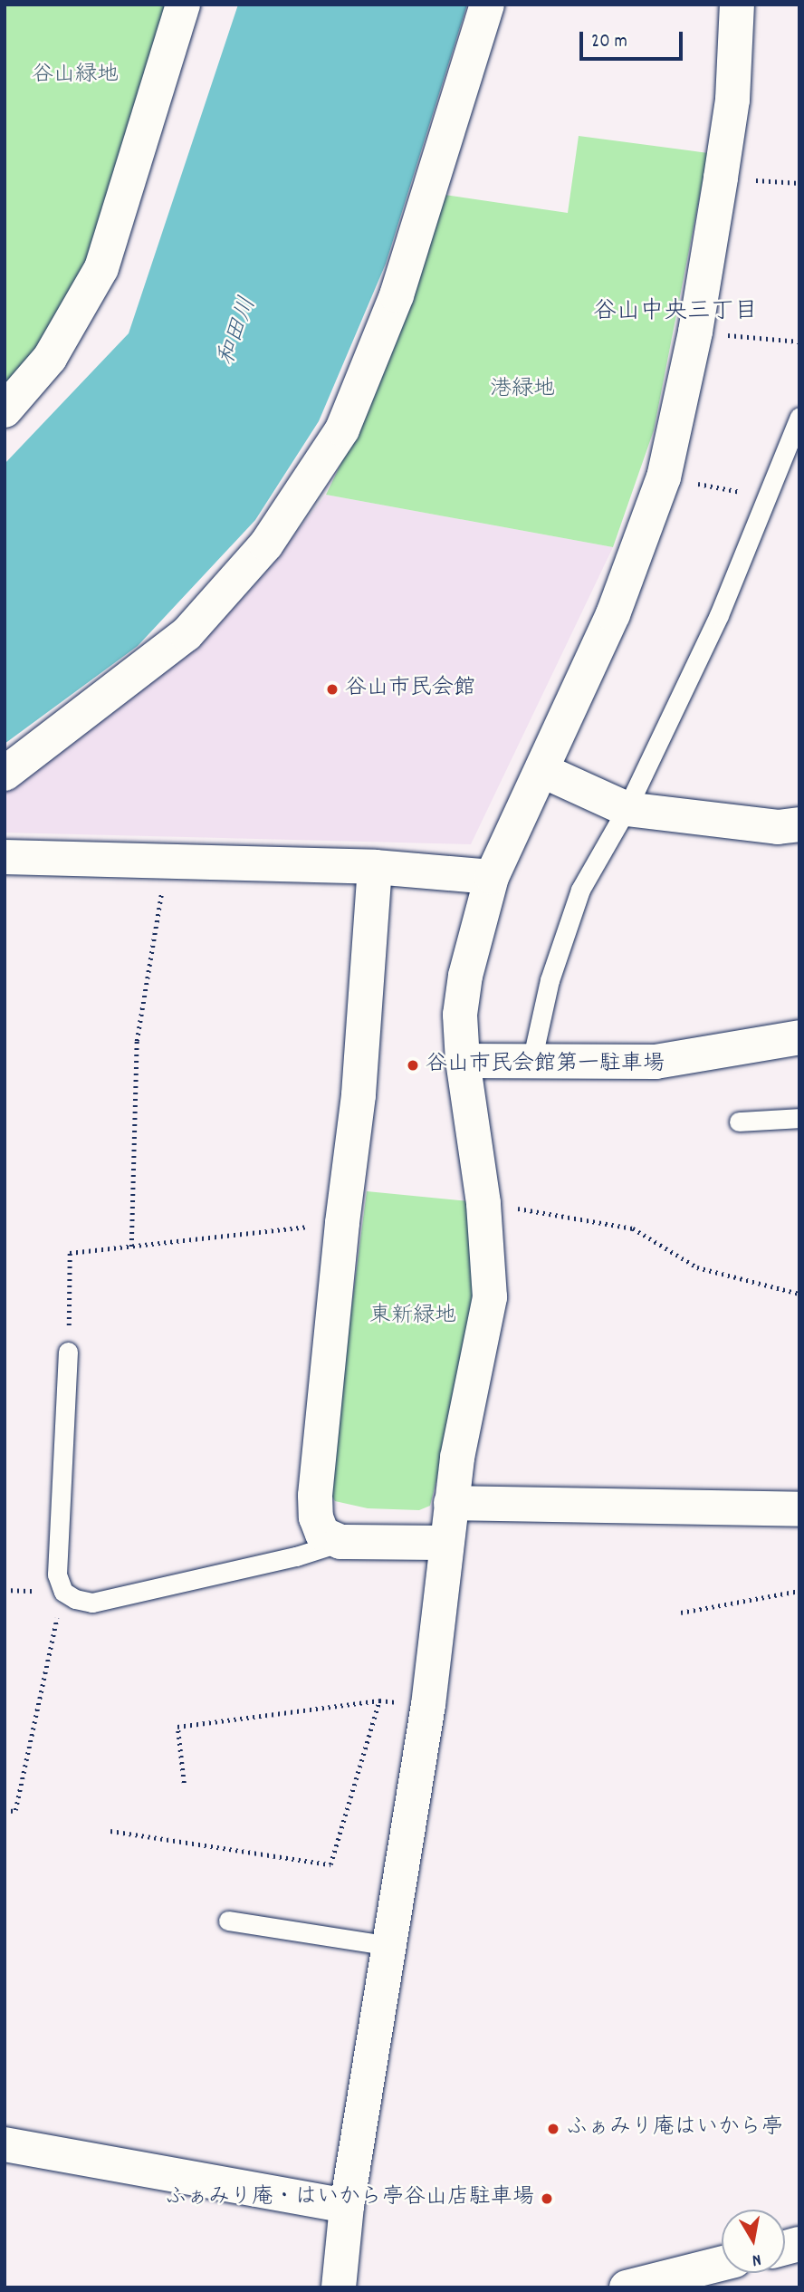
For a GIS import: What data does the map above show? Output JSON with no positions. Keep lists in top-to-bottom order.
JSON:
{
  "districts": ["谷山中央三丁目"],
  "water": ["和田川"],
  "parks": ["谷山緑地", "港緑地", "東新緑地"],
  "places": [
    "谷山市民会館",
    "谷山市民会館第一駐車場",
    "ふぁみり庵はいから亭",
    "ふぁみり庵・はいから亭谷山店駐車場"
  ],
  "scale_bar": "20 m",
  "north": "bottom"
}
